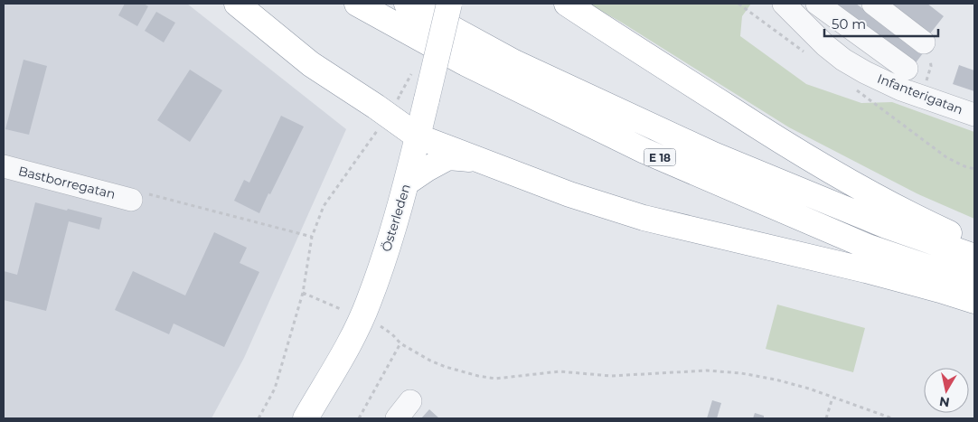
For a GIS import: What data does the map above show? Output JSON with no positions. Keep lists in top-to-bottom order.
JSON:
{
  "streets": {
    "main road": ["E 18", "Österleden"],
    "street": ["Infanterigatan", "Bastborregatan"]
  },
  "scale_bar": "50 m",
  "north": "bottom"
}
